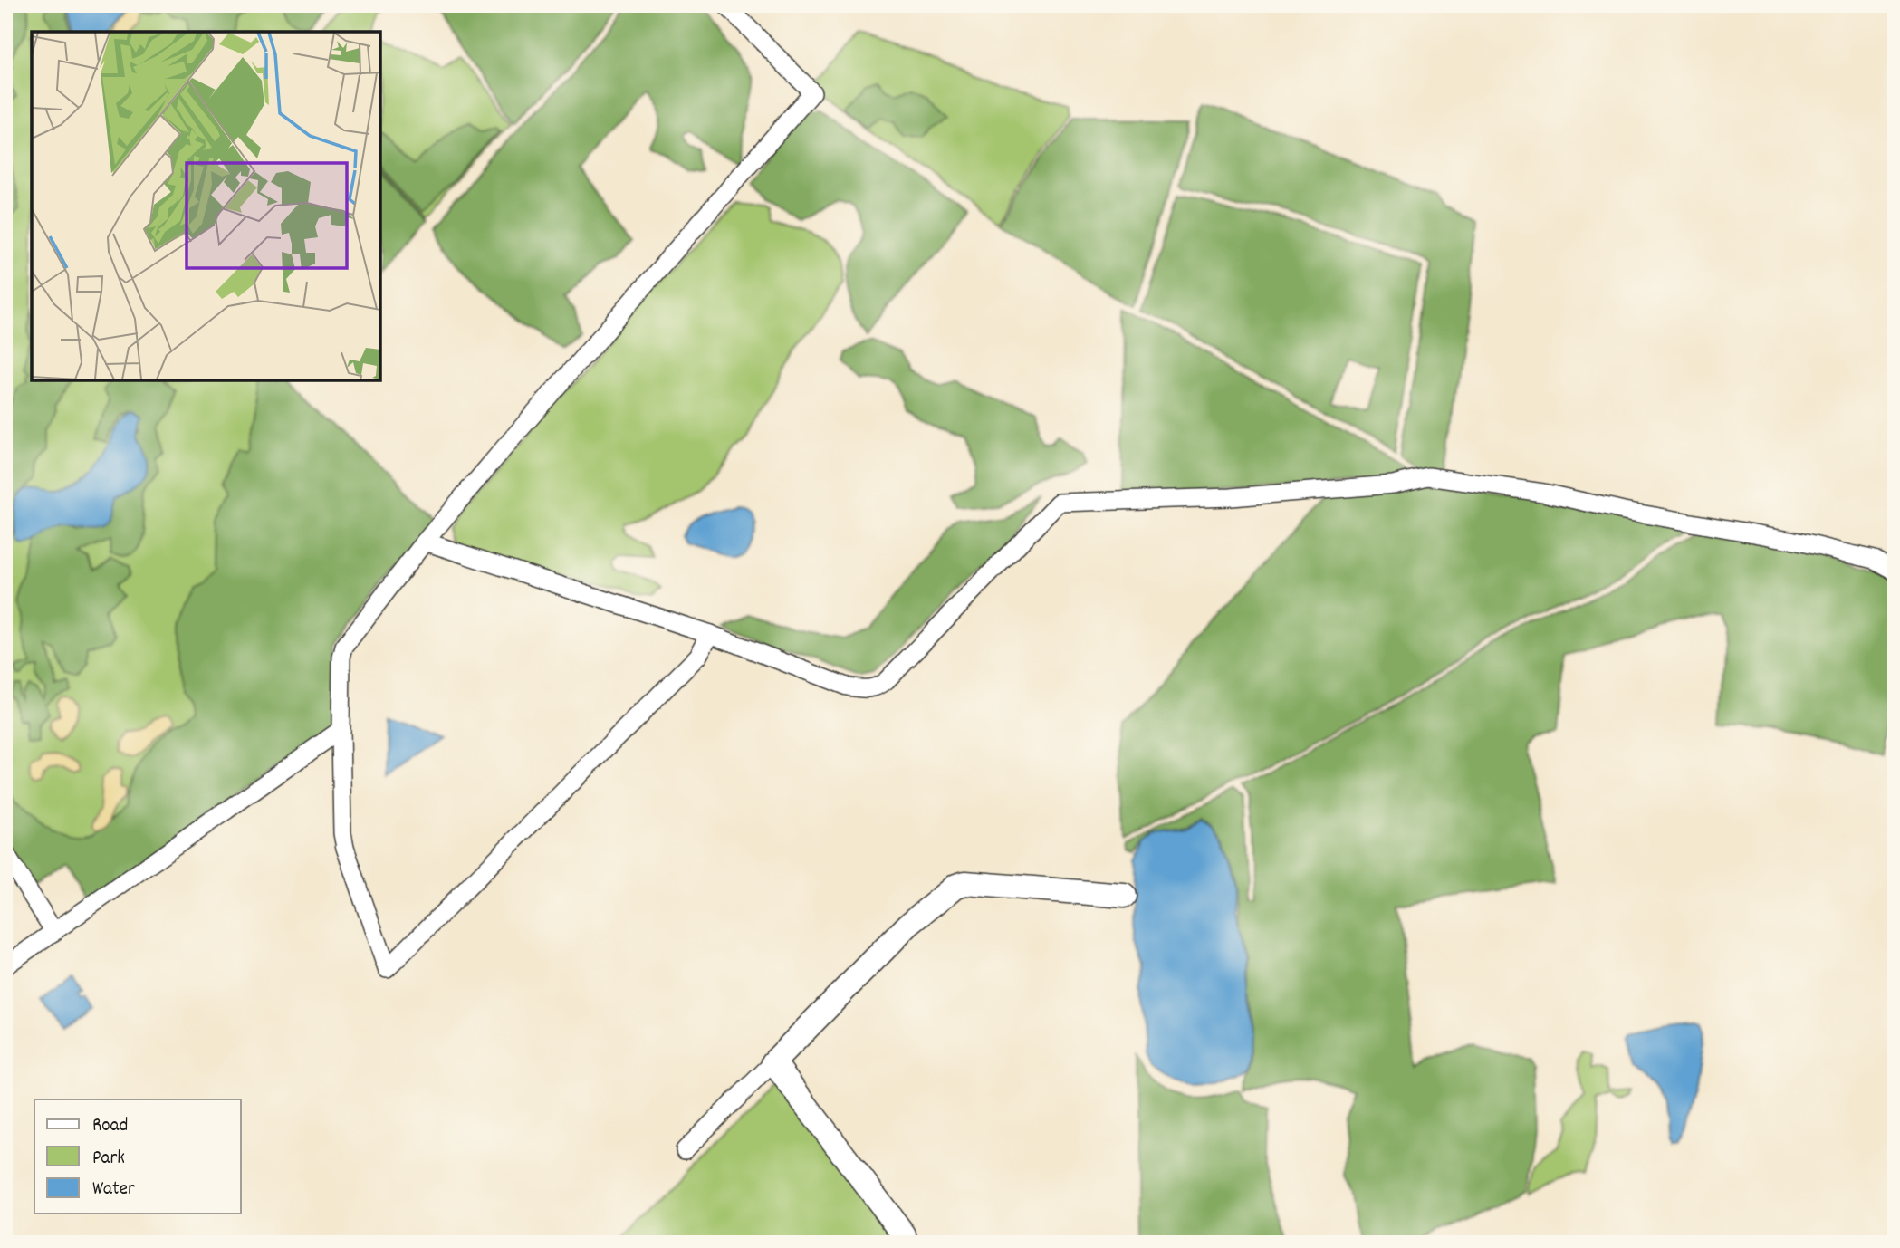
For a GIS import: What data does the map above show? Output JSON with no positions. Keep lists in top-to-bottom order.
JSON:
{
  "legend": ["Road", "Park", "Water"]
}
